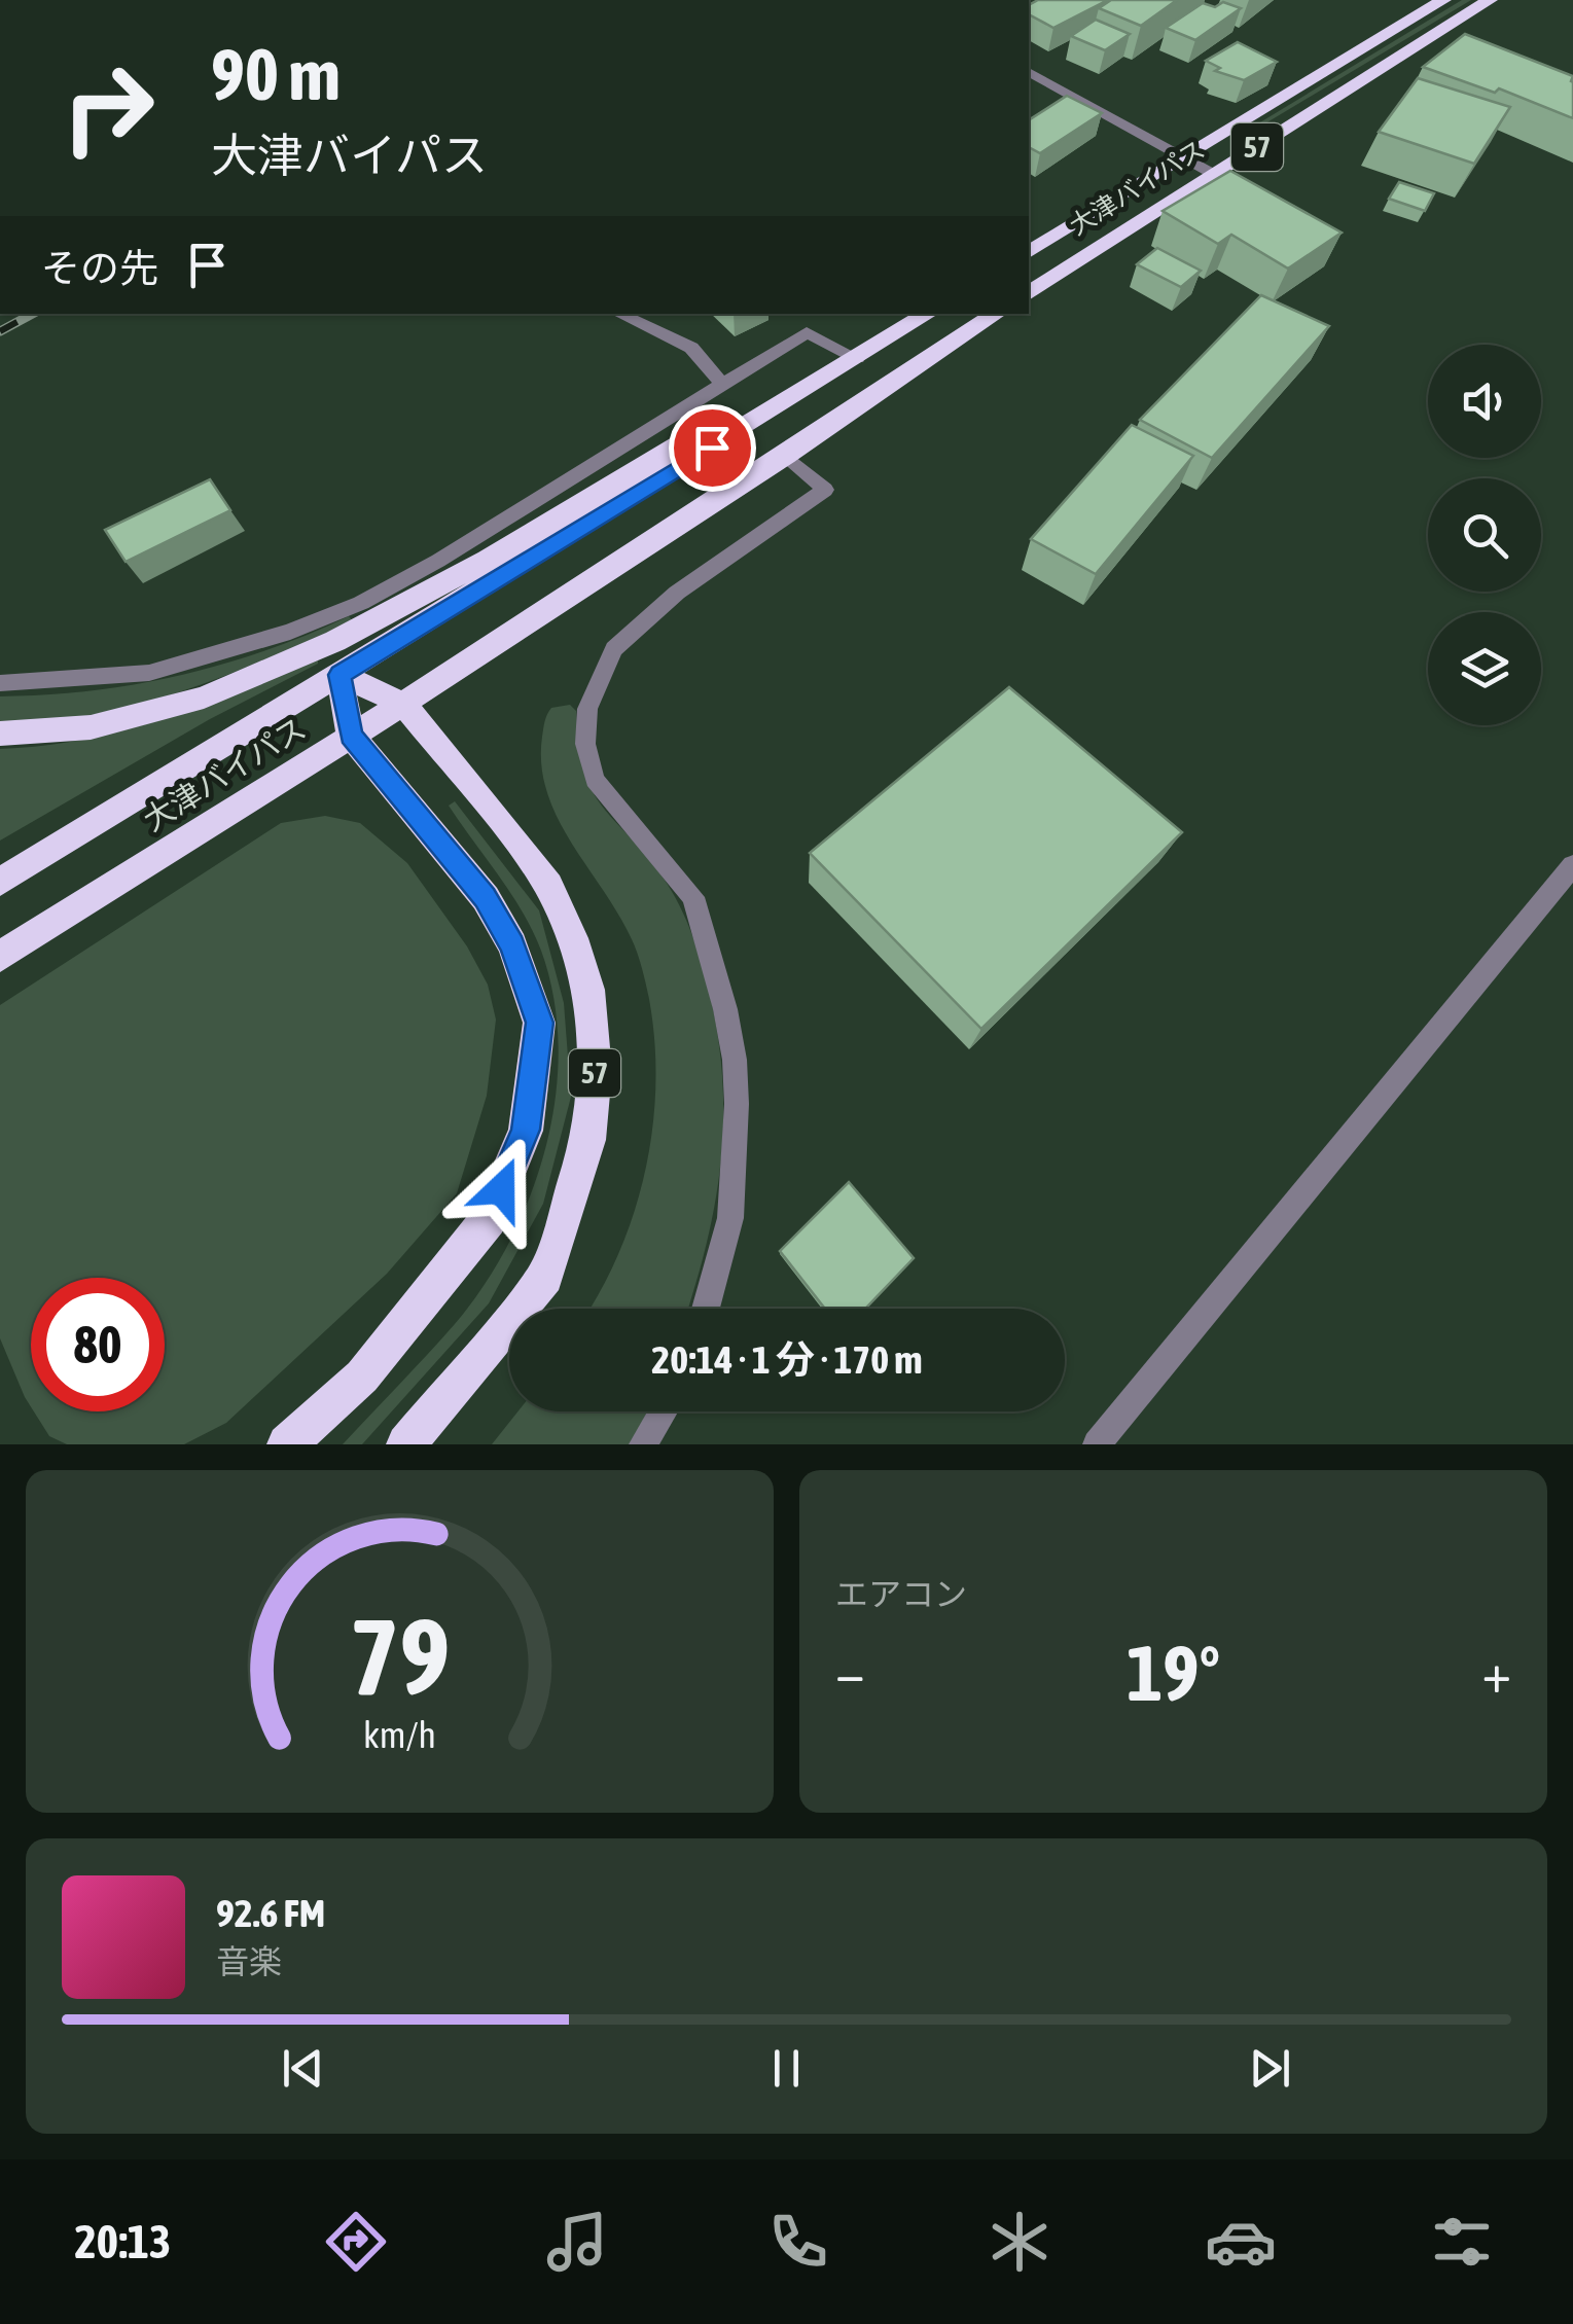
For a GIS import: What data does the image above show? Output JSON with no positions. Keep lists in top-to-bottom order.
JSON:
{
  "streets": {
    "highway": ["57", "大津バイパス"]
  },
  "crossings": [
    ["57", "大津バイパス"]
  ],
  "page": {
    "turn": ["90 m", "大津バイパス"],
    "then": "その先",
    "limit": "80",
    "trip": "20:14 · 1 分 · 170 m",
    "tile": "エアコン",
    "heat": ["−", "19°", "+"],
    "song": ["92.6 FM", "音楽"],
    "tabs": "20:13",
    "gauge": ["79", "km/h"]
  }
}
